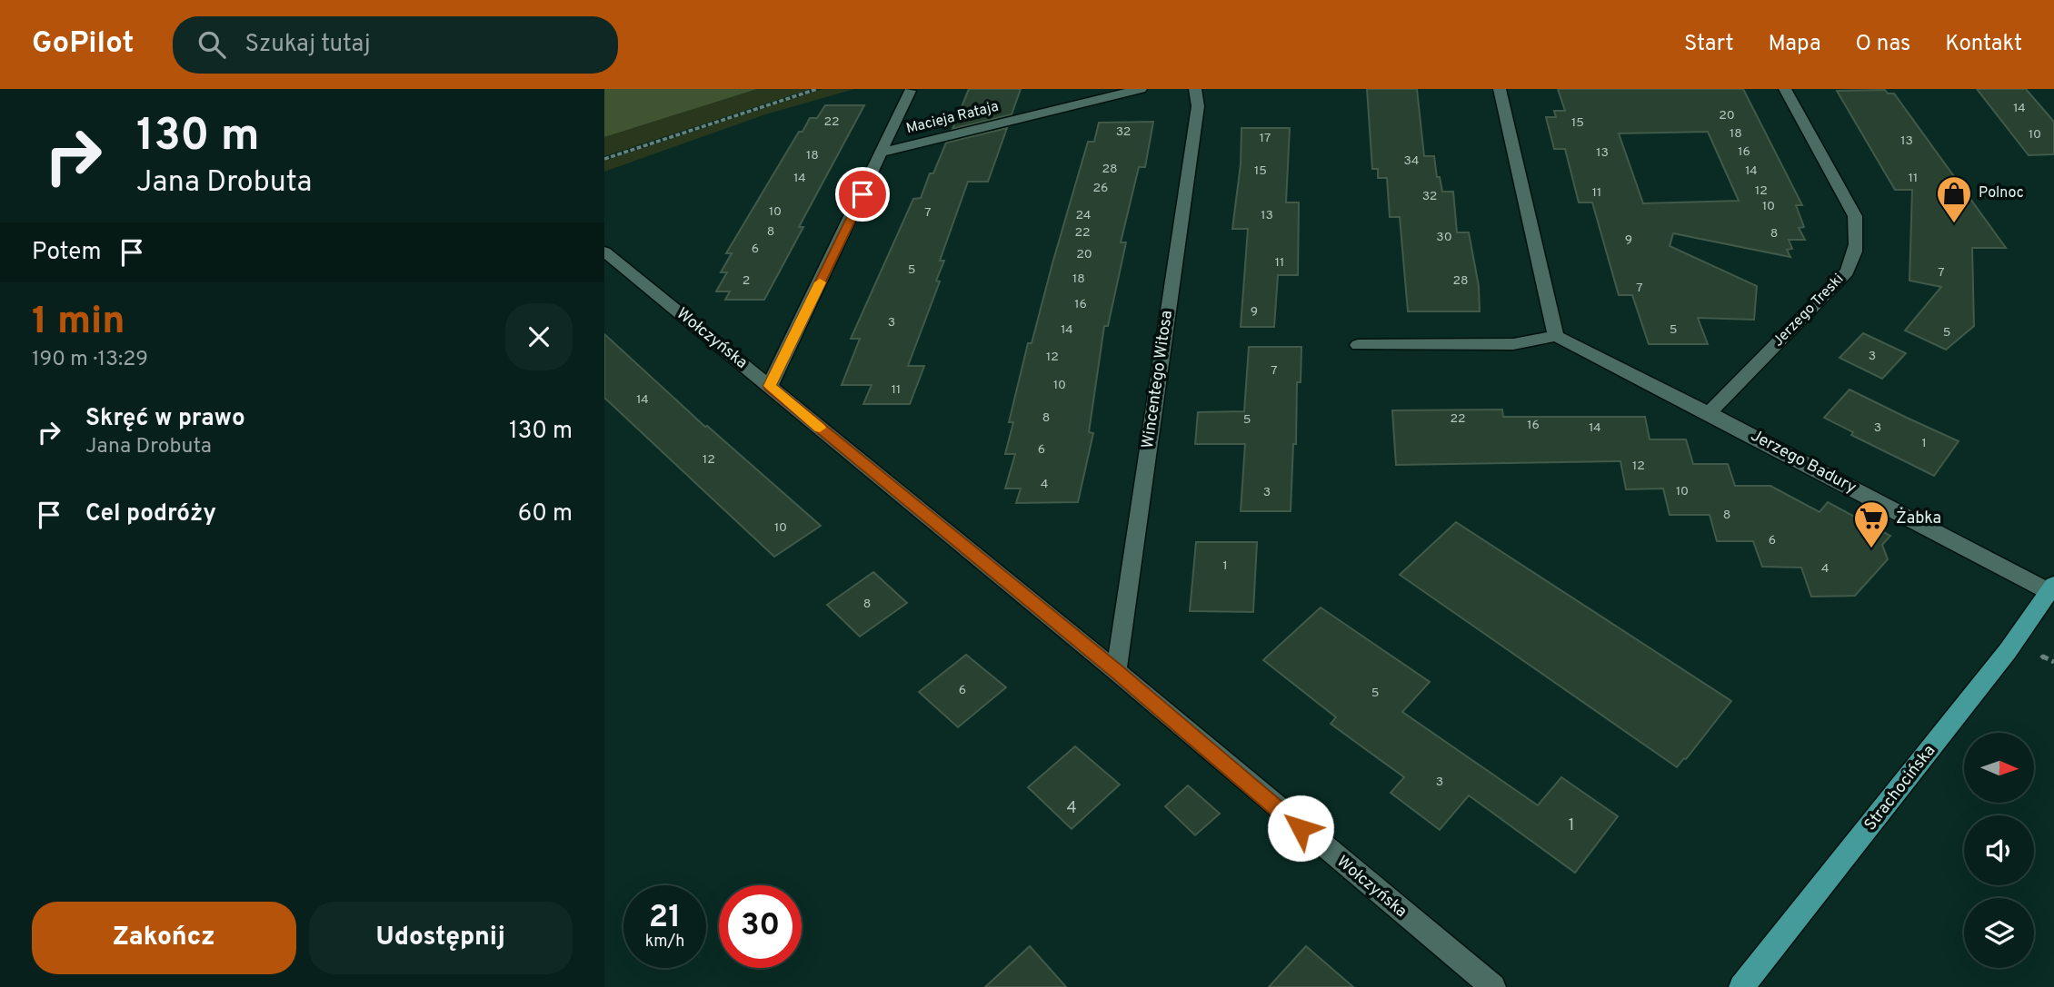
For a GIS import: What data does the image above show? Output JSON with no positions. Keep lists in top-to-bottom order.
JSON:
{
  "streets": {
    "main road": ["Strachocińska"],
    "street": [
      "Macieja Rataja",
      "Jerzego Treski",
      "Wołczyńska",
      "Wincentego Witosa",
      "Jerzego Badury"
    ]
  },
  "crossings": [
    ["Jerzego Treski", "Jerzego Badury"],
    ["Wołczyńska", "Wincentego Witosa"],
    ["Jerzego Badury", "Strachocińska"]
  ],
  "places": {
    "shop": ["Polnoc"],
    "supermarket": ["Żabka"]
  },
  "house_numbers": [
    "14",
    "20",
    "22",
    "15",
    "32",
    "18",
    "10",
    "17",
    "13",
    "16",
    "13",
    "18",
    "34",
    "28",
    "15",
    "14",
    "14",
    "11",
    "26",
    "12",
    "11",
    "32",
    "10",
    "10",
    "7",
    "24",
    "13",
    "8",
    "22",
    "8",
    "30",
    "9",
    "6",
    "20",
    "11",
    "5",
    "7",
    "18",
    "2",
    "28",
    "7",
    "16",
    "9",
    "3",
    "14",
    "5",
    "5",
    "3",
    "12",
    "7",
    "10",
    "11",
    "14",
    "8",
    "22",
    "5",
    "16",
    "14",
    "3",
    "1",
    "6",
    "12",
    "12",
    "4",
    "10",
    "3",
    "8",
    "10",
    "6",
    "1",
    "4",
    "8",
    "6",
    "5",
    "3",
    "4",
    "1"
  ],
  "north": "right",
  "page": {
    "header": "GoPilot",
    "search": "Szukaj tutaj",
    "nav": [
      "Start",
      "Mapa",
      "O nas",
      "Kontakt"
    ],
    "turn": ["130 m", "Jana Drobuta"],
    "then": "Potem",
    "heading": ["1 min", "190 m · 13:29"],
    "list": [
      {
        "name": "Skręć w prawo",
        "note": "Jana Drobuta",
        "value": "130 m"
      },
      {
        "name": "Cel podróży",
        "value": "60 m"
      }
    ],
    "speed": "21 km/h",
    "limit": "30",
    "buttons": ["Zakończ", "Udostępnij"]
  }
}
